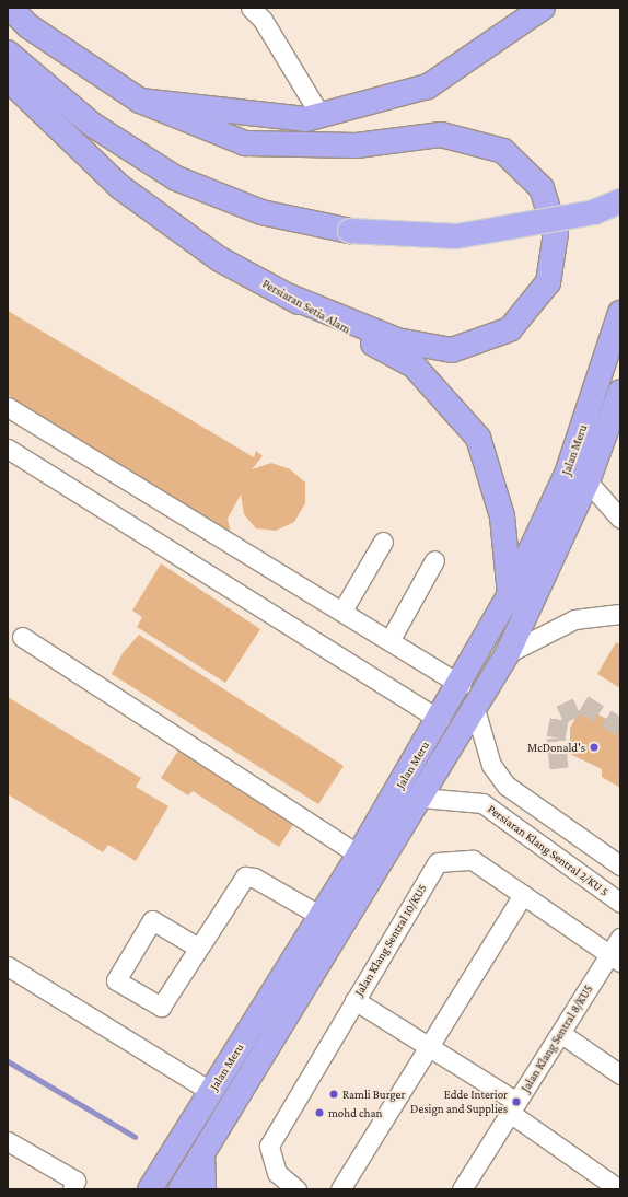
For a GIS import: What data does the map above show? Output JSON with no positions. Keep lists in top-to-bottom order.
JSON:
{
  "streets": {
    "highway": ["Persiaran Setia Alam", "Jalan Meru"],
    "street": ["Persiaran Klang Sentral 2/KU 5", "Jalan Klang Sentral 10/KU5", "Jalan Klang Sentral 8/KU5"]
  },
  "crossings": [
    ["Persiaran Setia Alam", "Jalan Meru"],
    ["Jalan Meru", "Persiaran Klang Sentral 2/KU 5"],
    ["Jalan Klang Sentral 10/KU5", "Jalan Klang Sentral 8/KU5"]
  ],
  "places": [
    "McDonald's",
    "Ramli Burger",
    "Edde Interior Design and Supplies",
    "mohd chan"
  ]
}
